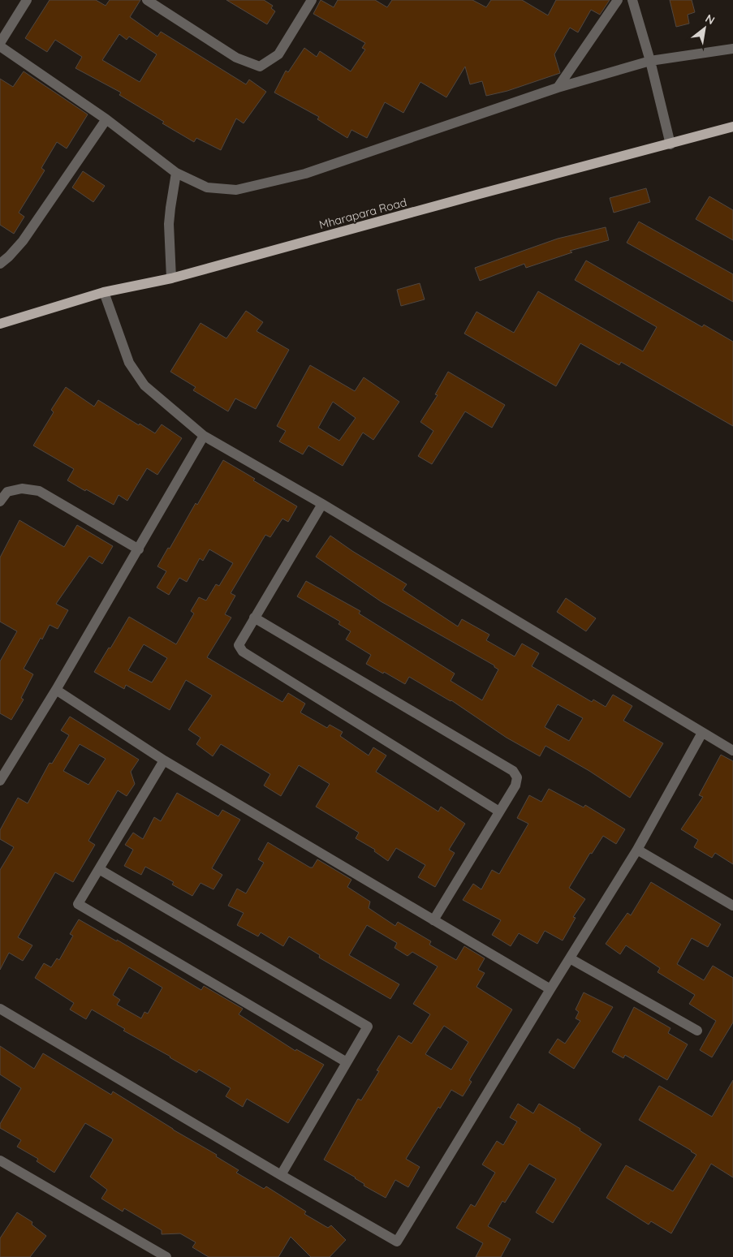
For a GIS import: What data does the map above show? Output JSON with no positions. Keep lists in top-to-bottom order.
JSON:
{
  "streets": {
    "main road": ["Mharapara Road"]
  },
  "north": "top right"
}
